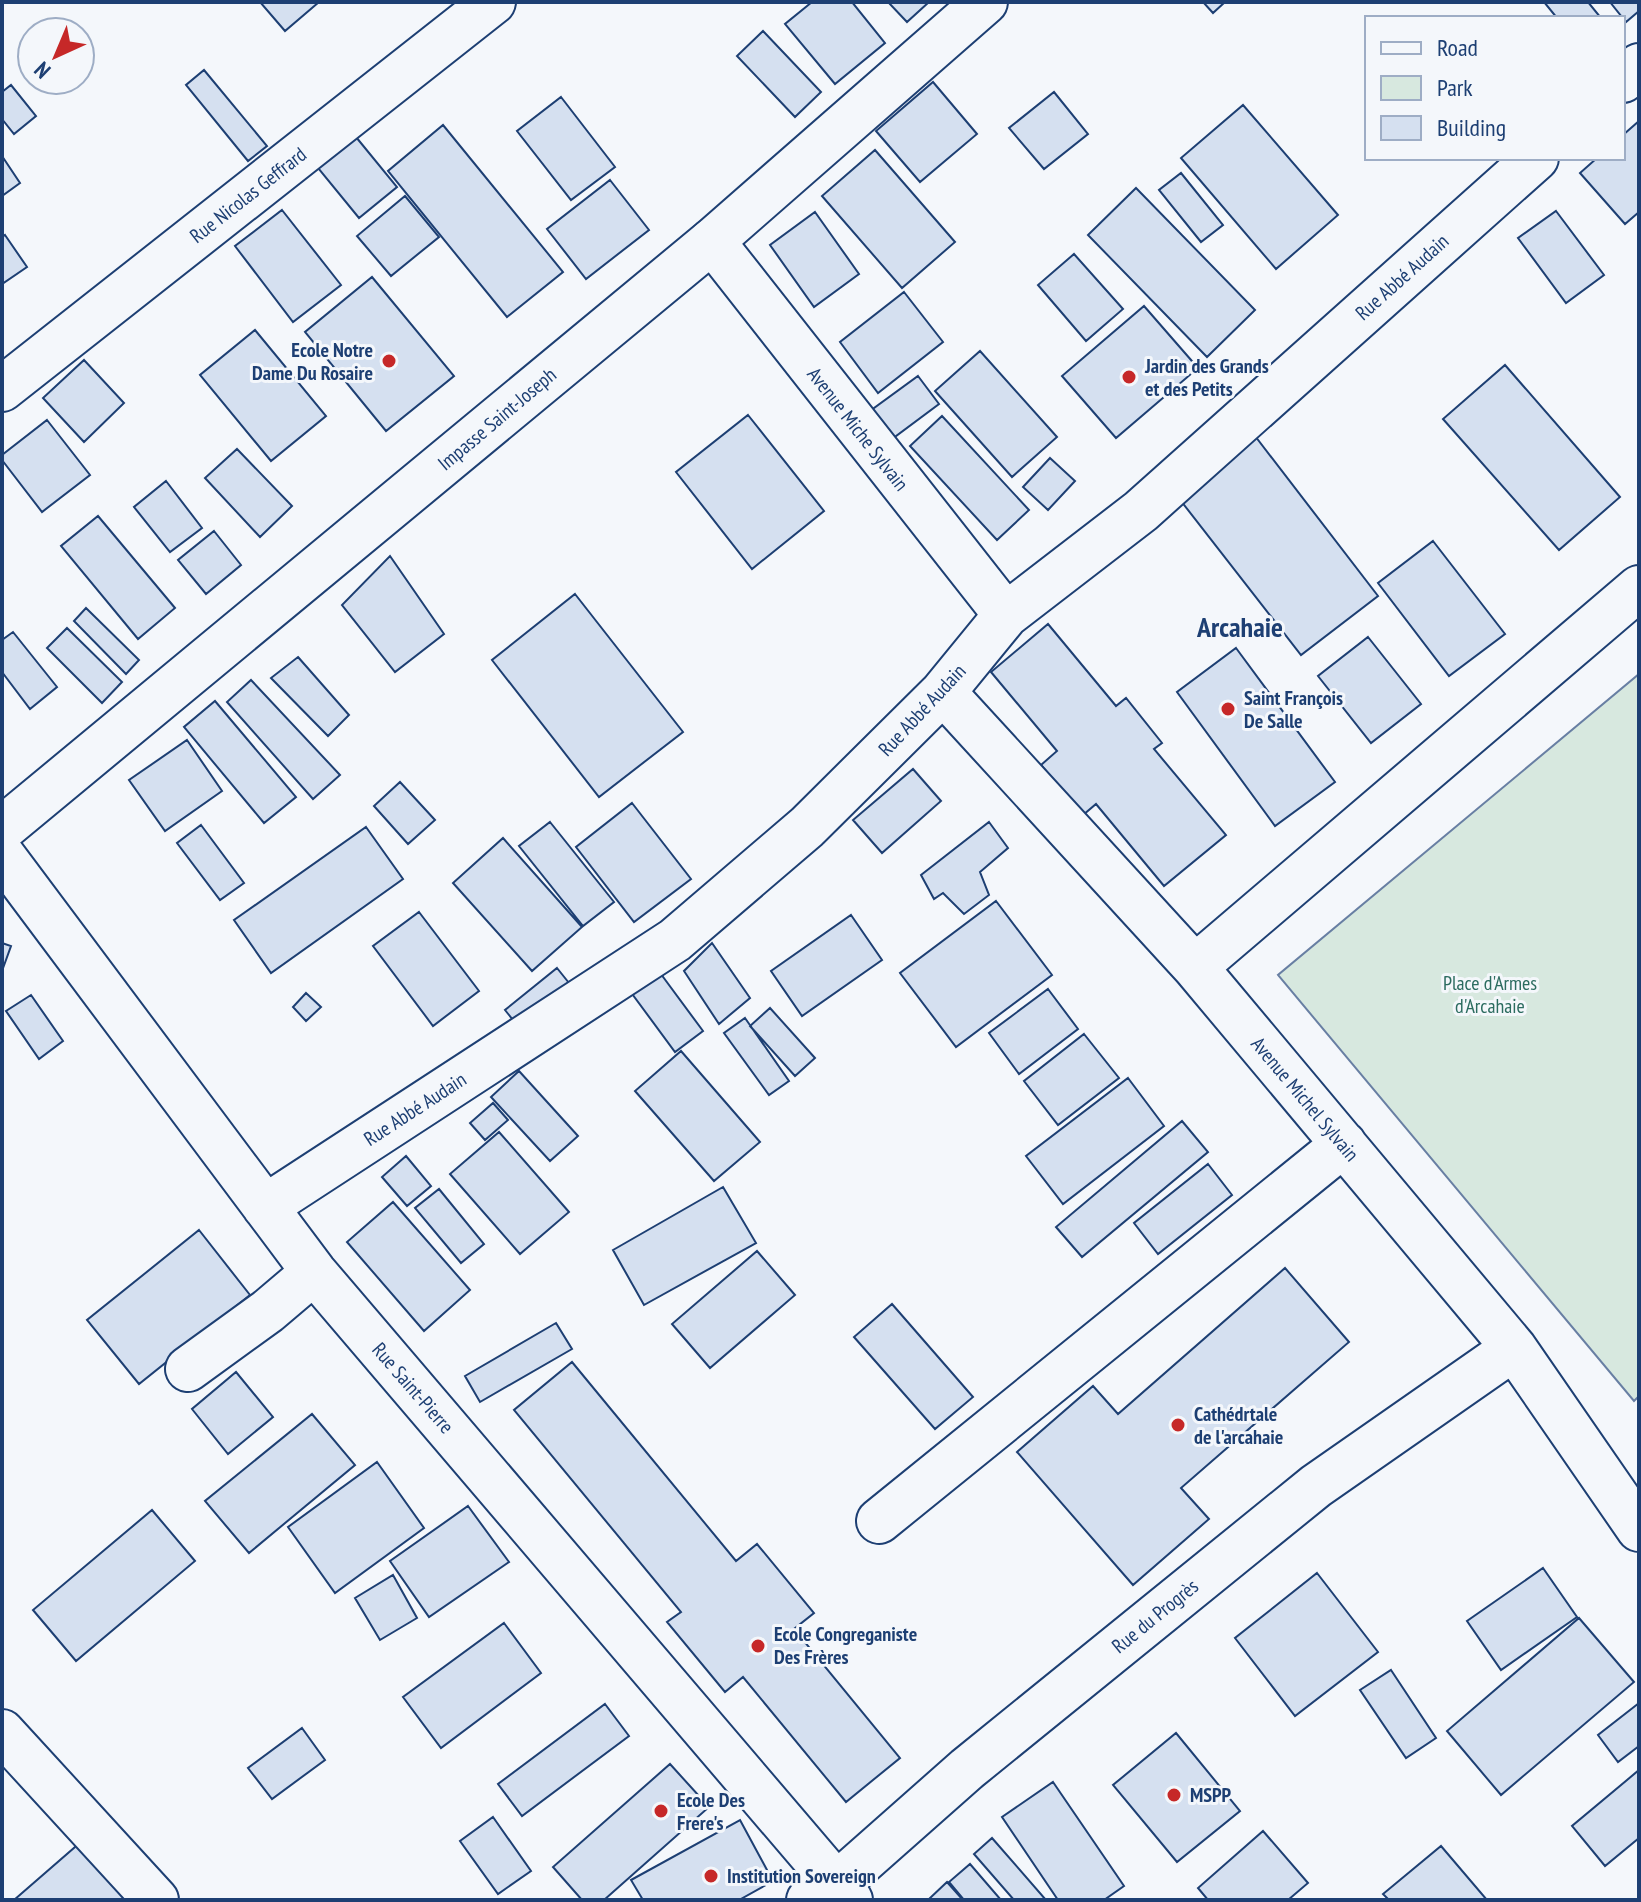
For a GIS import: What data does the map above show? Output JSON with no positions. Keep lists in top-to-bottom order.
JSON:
{
  "streets": {
    "street": [
      "Rue Nicolas Geffrard",
      "Rue Abbé Audain",
      "Impasse Saint-Joseph",
      "Avenue Miche Sylvain",
      "Avenue Michel Sylvain",
      "Rue Saint-Pierre",
      "Rue du Progrès"
    ]
  },
  "crossings": [
    ["Rue Abbé Audain", "Avenue Miche Sylvain"],
    ["Rue Abbé Audain", "Avenue Michel Sylvain"],
    ["Rue Abbé Audain", "Rue Saint-Pierre"],
    ["Impasse Saint-Joseph", "Avenue Miche Sylvain"],
    ["Avenue Michel Sylvain", "Rue du Progrès"],
    ["Rue Saint-Pierre", "Rue du Progrès"]
  ],
  "districts": ["Arcahaie"],
  "parks": ["Place d'Armes d'Arcahaie"],
  "places": [
    "Ecole Notre Dame Du Rosaire",
    "Jardin des Grands et des Petits",
    "Saint François De Salle",
    "Cathédrtale de l'arcahaie",
    "Ecole Congreganiste Des Frères",
    "MSPP",
    "Ecole Des Frere's",
    "Institution Sovereign"
  ],
  "legend": ["Road", "Park", "Building"],
  "north": "bottom left"
}
